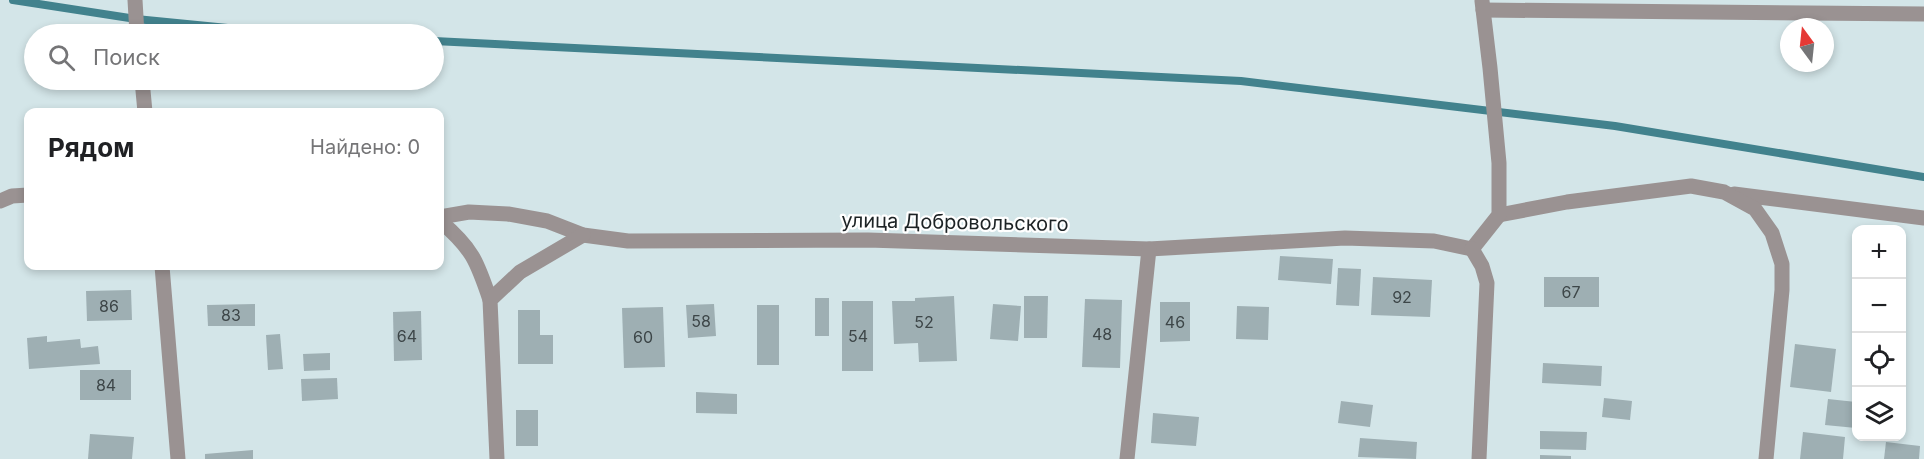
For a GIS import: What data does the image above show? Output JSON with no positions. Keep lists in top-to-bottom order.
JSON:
{
  "streets": {
    "street": ["улица Добровольского"]
  },
  "house_numbers": [
    "67",
    "92",
    "86",
    "83",
    "58",
    "52",
    "46",
    "48",
    "64",
    "54",
    "60",
    "84"
  ],
  "north": "top",
  "page": {
    "search": "Поиск",
    "heading": ["Рядом", "Найдено: 0"],
    "map_buttons": ["+", "−"]
  }
}
